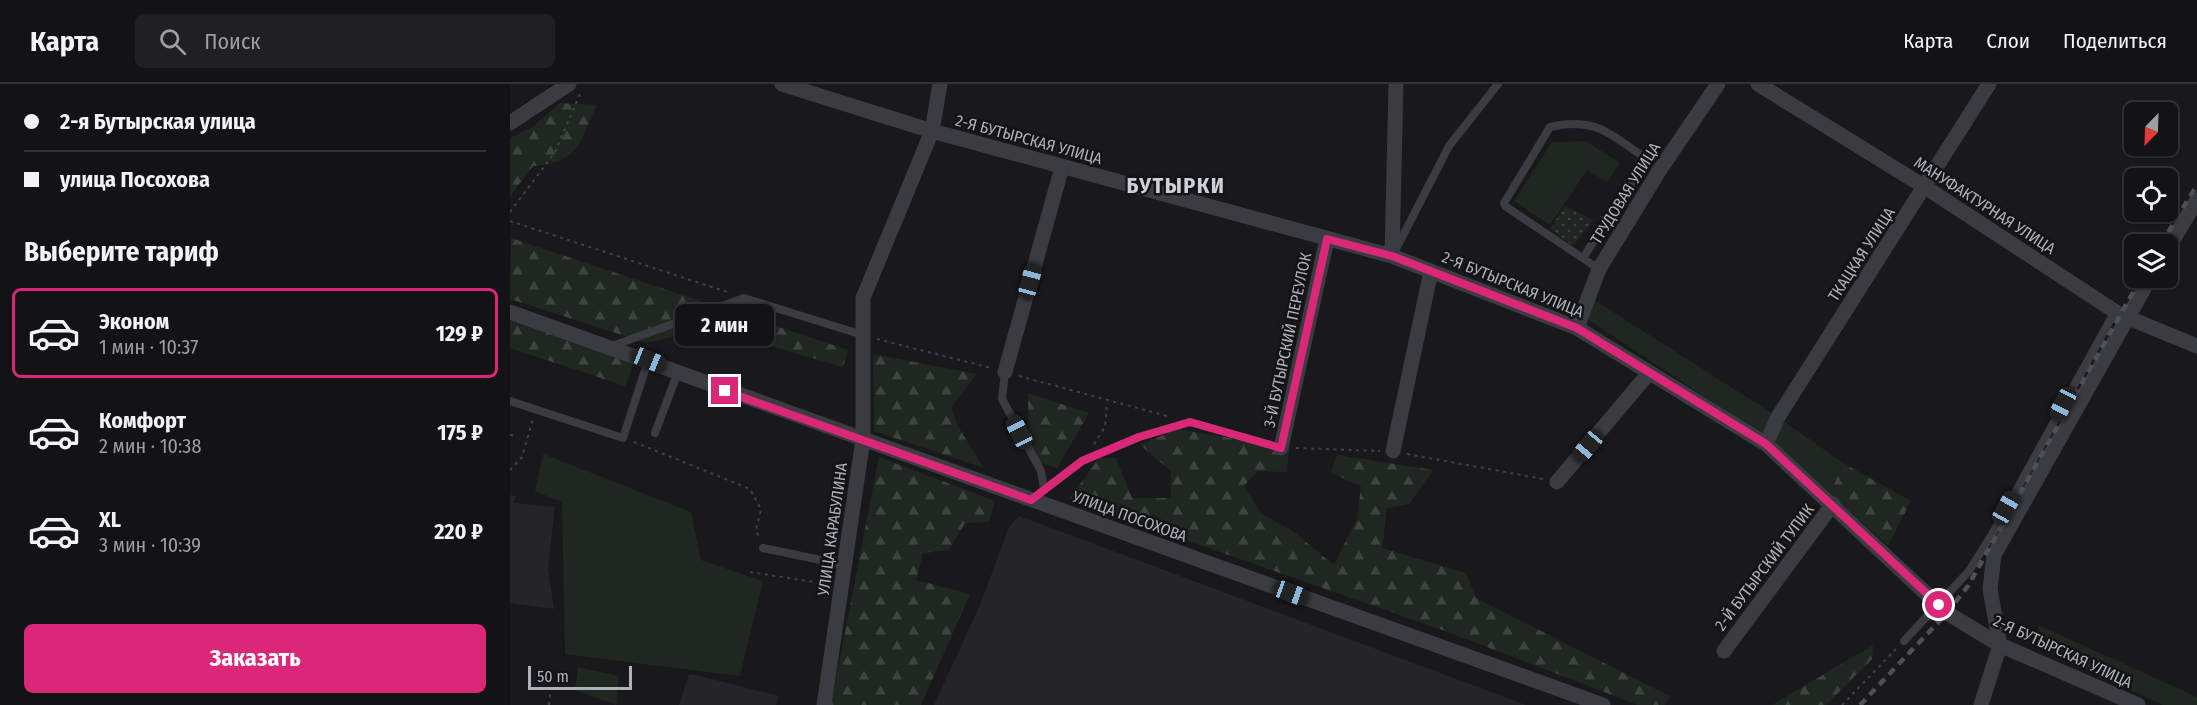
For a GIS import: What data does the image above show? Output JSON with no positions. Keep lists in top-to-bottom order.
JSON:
{
  "streets": {
    "street": [
      "2-Я БУТЫРСКАЯ УЛИЦА",
      "ТРУДОВАЯ УЛИЦА",
      "МАНУФАКТУРНАЯ УЛИЦА",
      "ТКАЦКАЯ УЛИЦА",
      "3-Й БУТЫРСКИЙ ПЕРЕУЛОК",
      "УЛИЦА ПОСОХОВА",
      "УЛИЦА КАРАБУЛИНА",
      "2-Й БУТЫРСКИЙ ТУПИК"
    ]
  },
  "crossings": [
    ["2-Я БУТЫРСКАЯ УЛИЦА", "ТРУДОВАЯ УЛИЦА"],
    ["2-Я БУТЫРСКАЯ УЛИЦА", "ТКАЦКАЯ УЛИЦА"],
    ["2-Я БУТЫРСКАЯ УЛИЦА", "3-Й БУТЫРСКИЙ ПЕРЕУЛОК"],
    ["2-Я БУТЫРСКАЯ УЛИЦА", "УЛИЦА КАРАБУЛИНА"],
    ["2-Я БУТЫРСКАЯ УЛИЦА", "2-Й БУТЫРСКИЙ ТУПИК"],
    ["МАНУФАКТУРНАЯ УЛИЦА", "ТКАЦКАЯ УЛИЦА"],
    ["УЛИЦА ПОСОХОВА", "УЛИЦА КАРАБУЛИНА"]
  ],
  "districts": ["БУТЫРКИ"],
  "scale_bar": "50 m",
  "north": "bottom left",
  "page": {
    "header": "Карта",
    "search": "Поиск",
    "nav": ["Карта", "Слои", "Поделиться"],
    "banner": ["2-я Бутырская улица", "улица Посохова"],
    "heading": "Выберите тариф",
    "list": [
      {
        "name": "Эконом",
        "note": "1 мин · 10:37",
        "value": "129 ₽"
      },
      {
        "name": "Комфорт",
        "note": "2 мин · 10:38",
        "value": "175 ₽"
      },
      {
        "name": "XL",
        "note": "3 мин · 10:39",
        "value": "220 ₽"
      }
    ],
    "bubble": "2 мин",
    "buttons": "Заказать",
    "scale": "50 m"
  }
}
